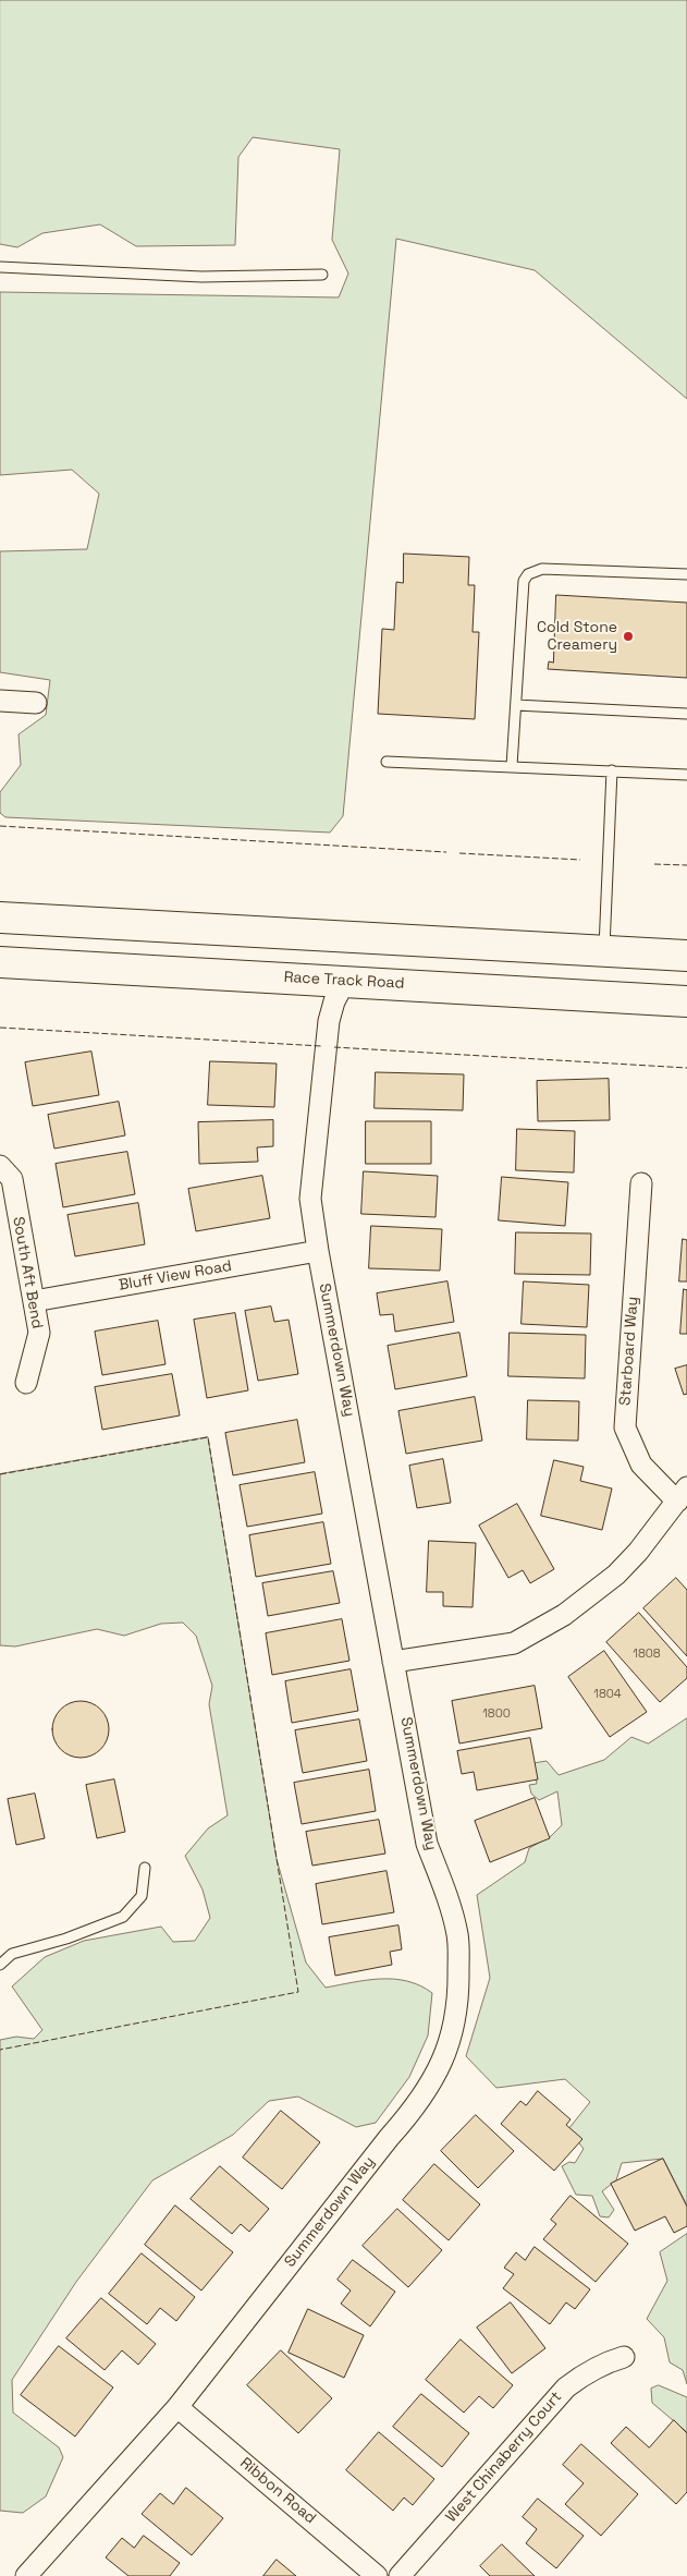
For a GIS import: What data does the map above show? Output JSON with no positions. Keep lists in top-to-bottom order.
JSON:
{
  "streets": {
    "main road": ["Race Track Road"],
    "street": [
      "South Aft Bend",
      "Bluff View Road",
      "Summerdown Way",
      "Starboard Way",
      "West Chinaberry Court",
      "Ribbon Road"
    ]
  },
  "crossings": [
    ["Race Track Road", "Summerdown Way"],
    ["South Aft Bend", "Bluff View Road"],
    ["Bluff View Road", "Summerdown Way"],
    ["Summerdown Way", "Ribbon Road"]
  ],
  "places": ["Cold Stone Creamery"],
  "house_numbers": ["1808", "1804", "1800"]
}
